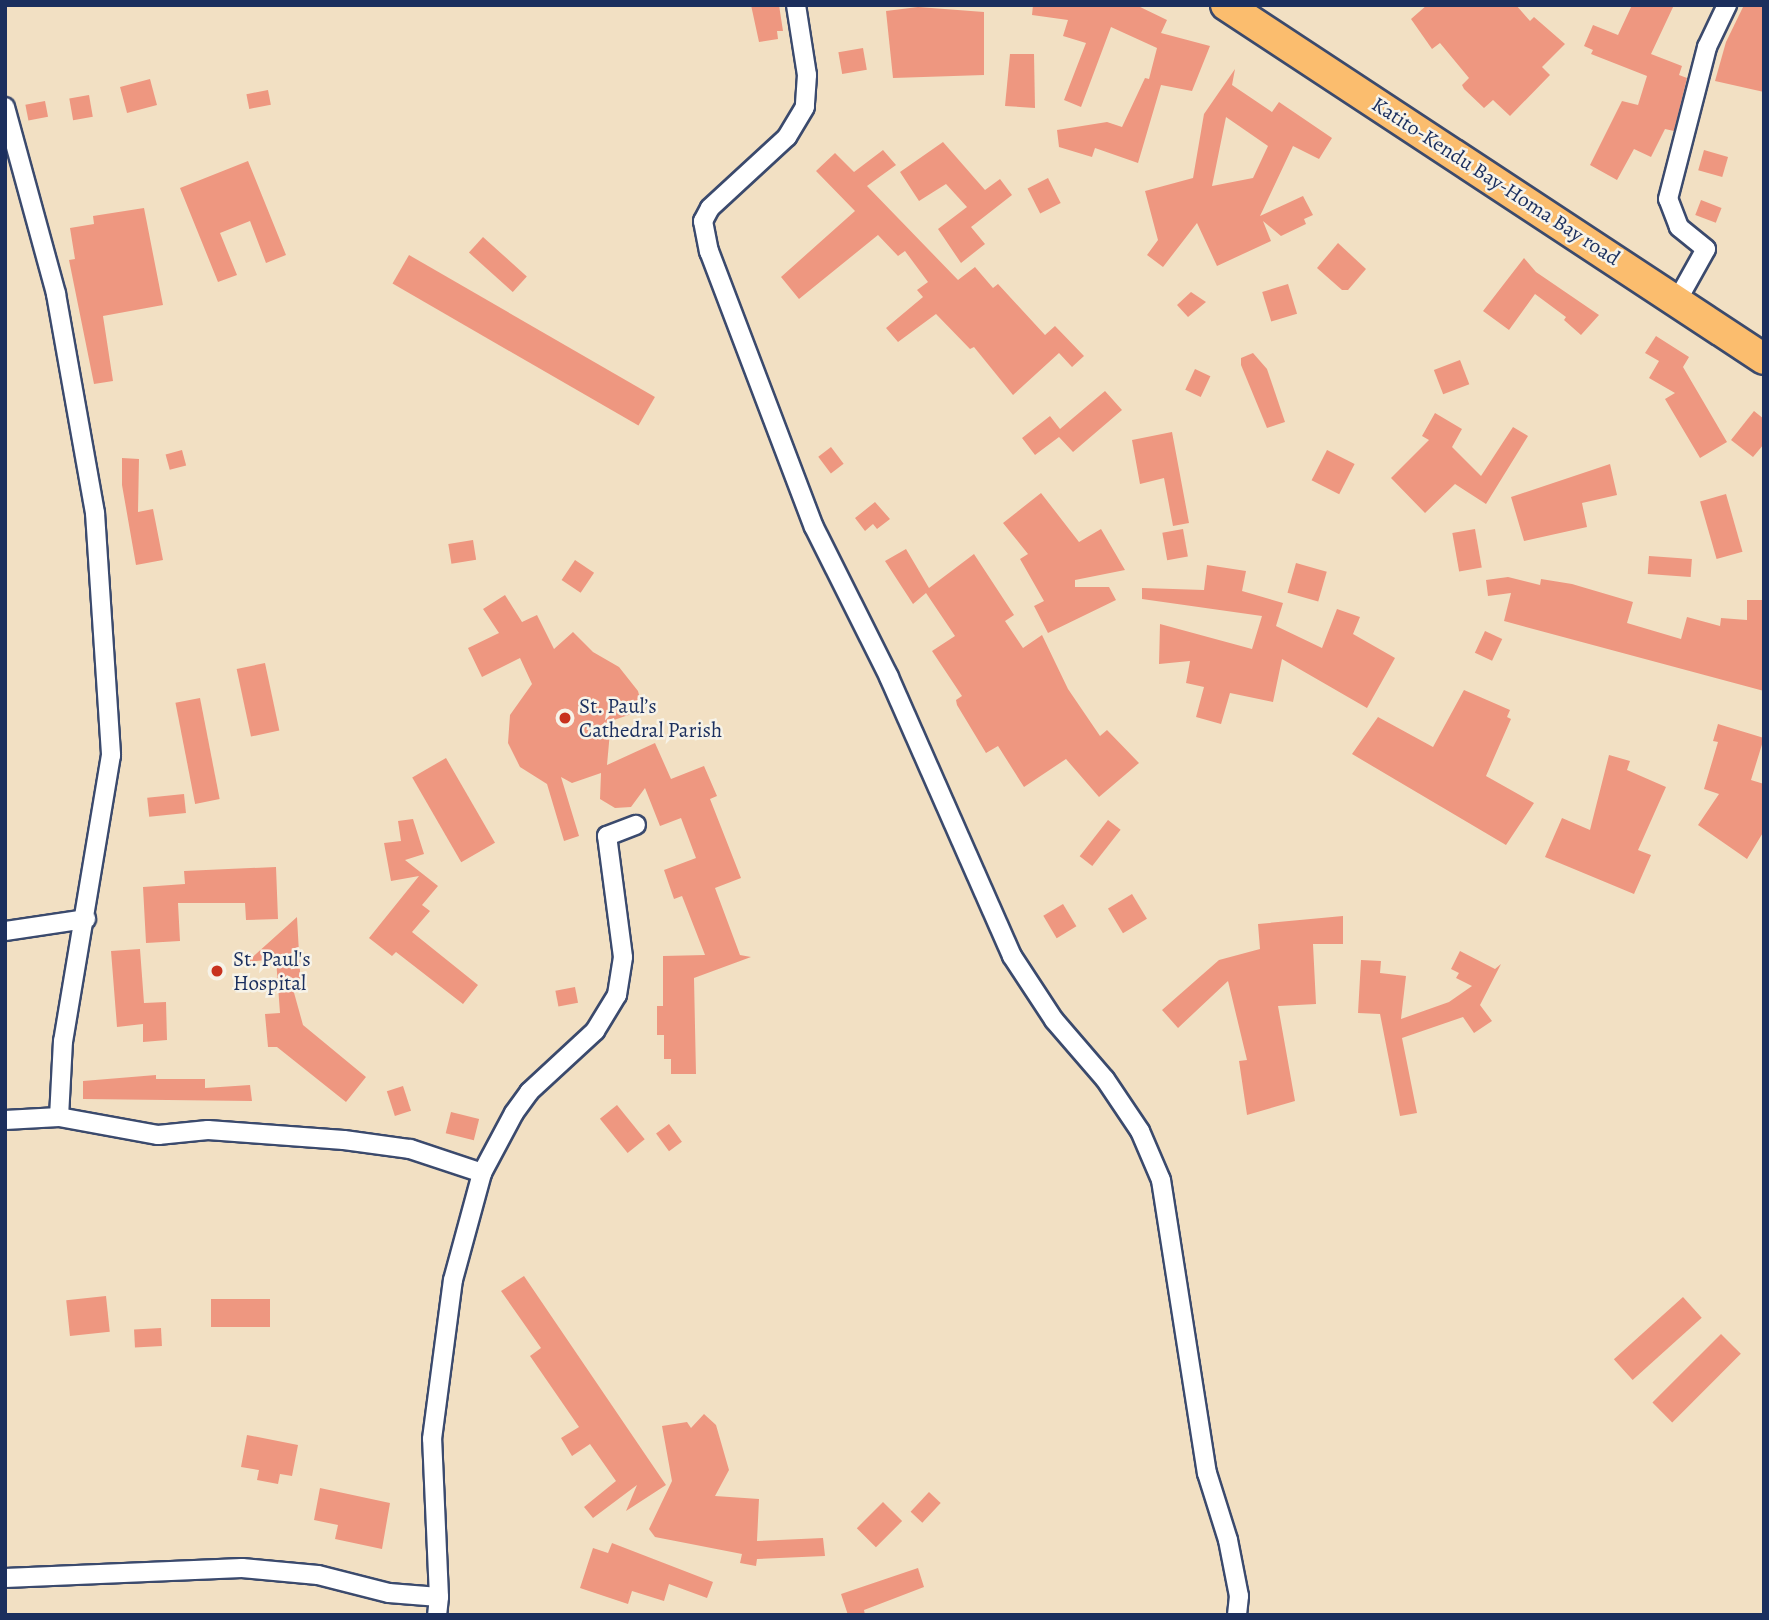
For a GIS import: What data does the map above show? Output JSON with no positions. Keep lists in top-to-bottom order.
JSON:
{
  "streets": {
    "highway": ["Katito-Kendu Bay-Homa Bay road"]
  },
  "places": ["St. Paul’s Cathedral Parish", "St. Paul's Hospital"]
}
